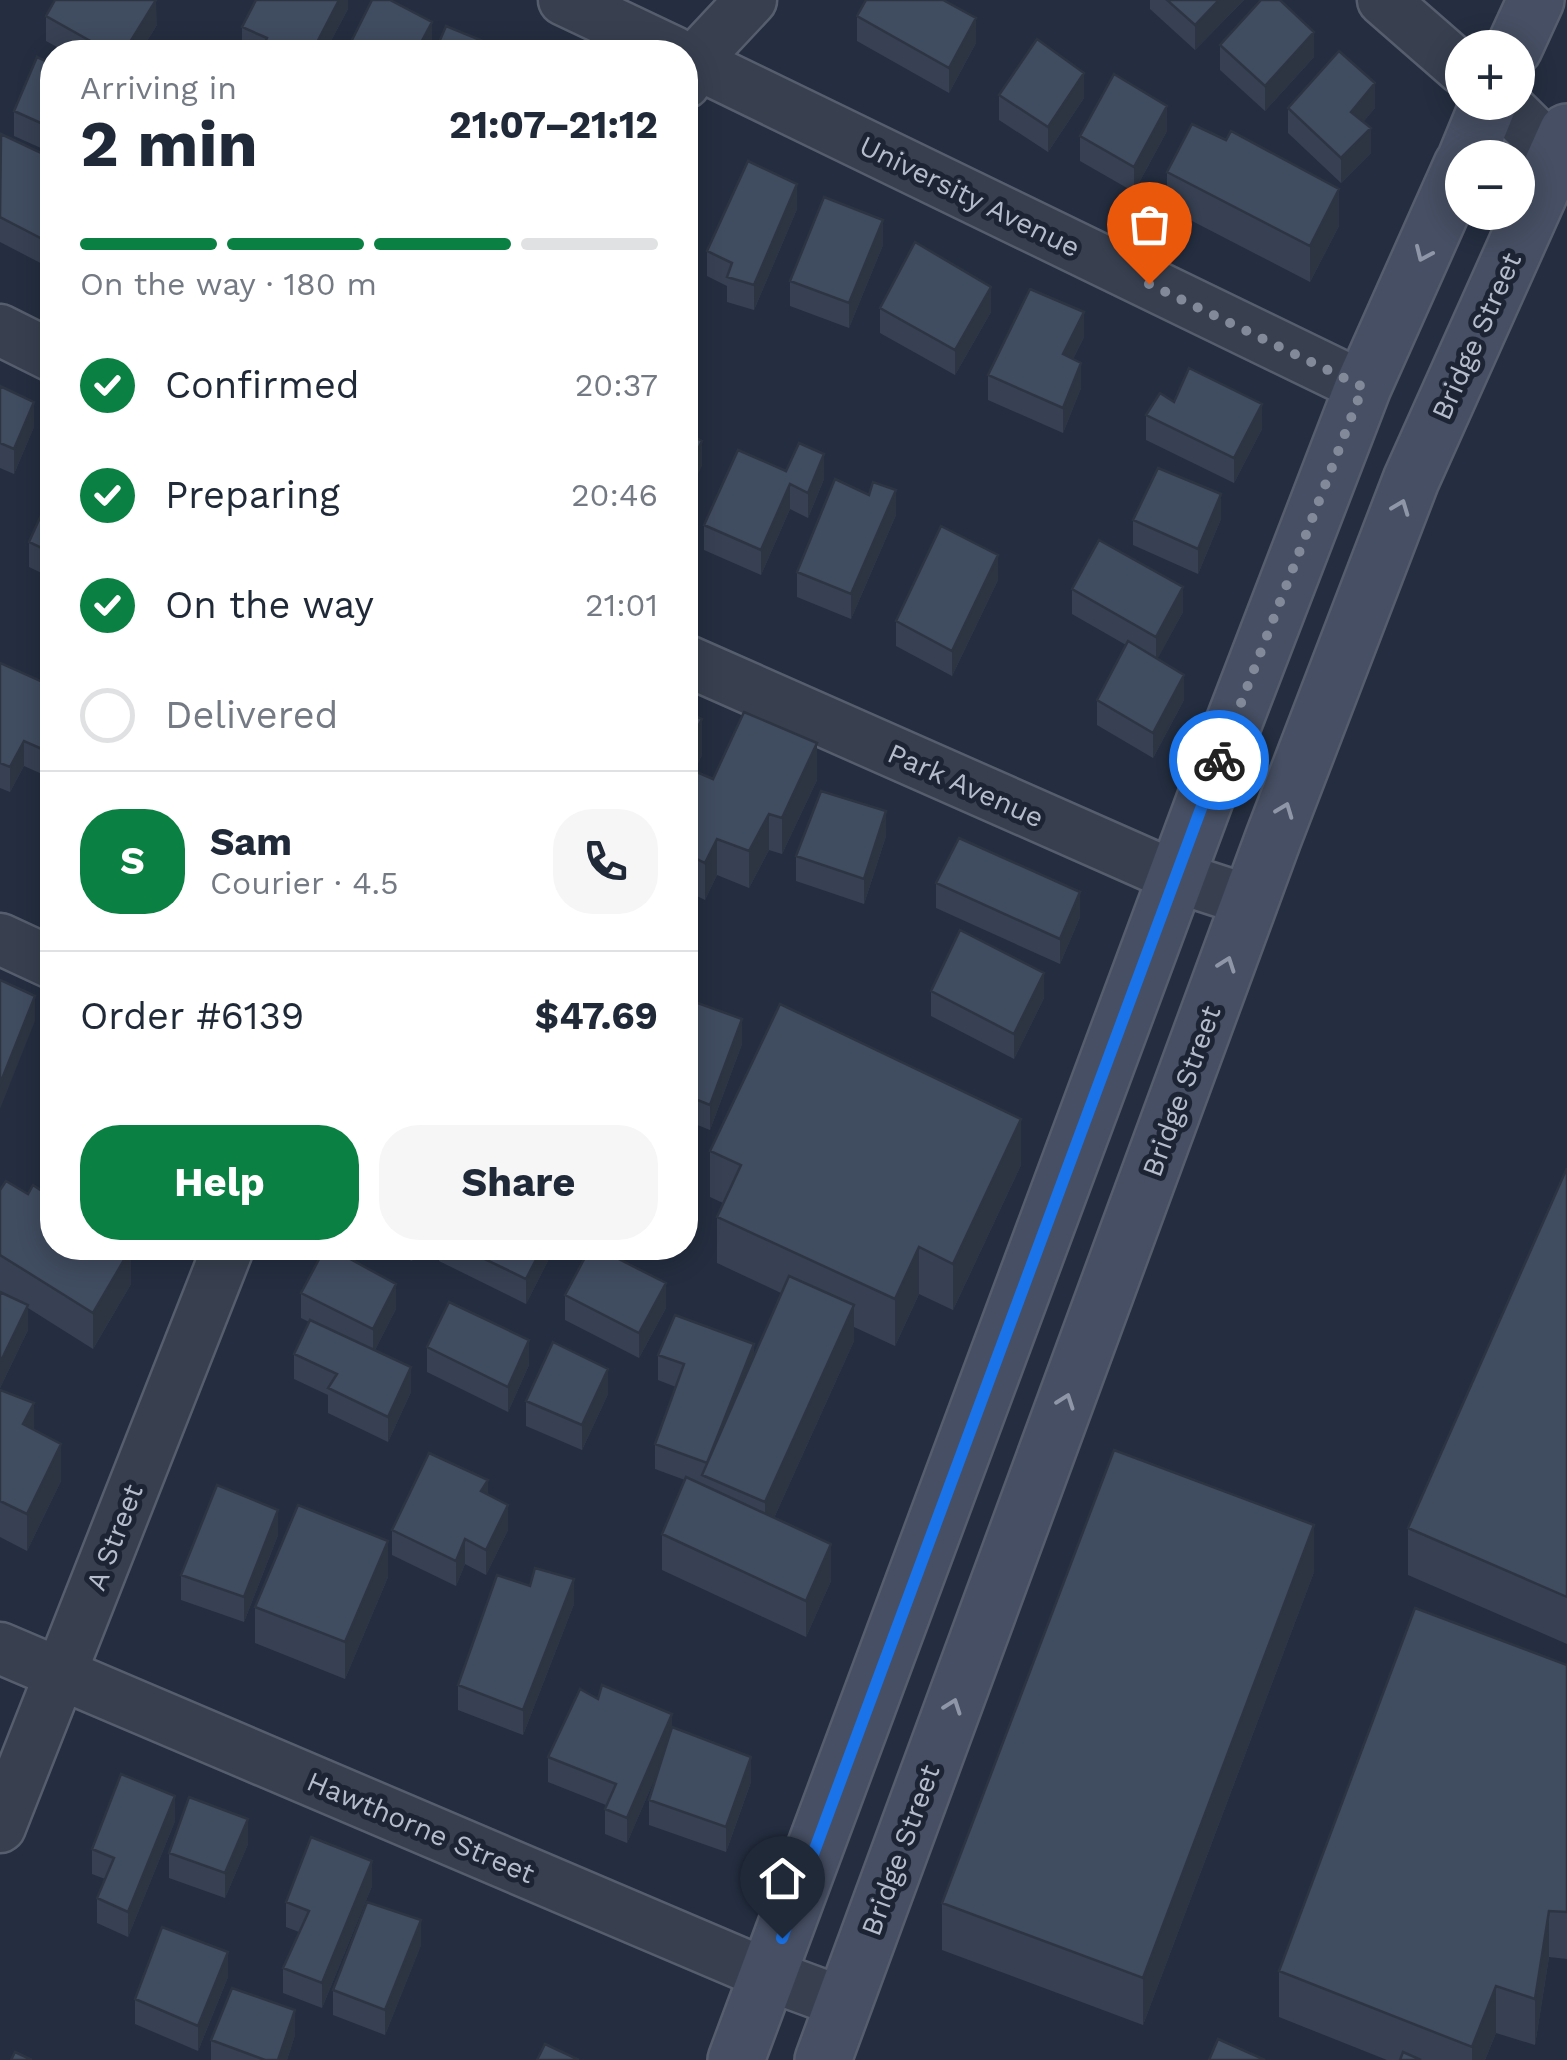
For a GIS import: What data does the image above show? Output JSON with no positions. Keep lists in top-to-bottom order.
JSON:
{
  "streets": {
    "main road": ["Bridge Street"],
    "street": [
      "University Avenue",
      "Park Avenue",
      "A Street",
      "Hawthorne Street"
    ]
  },
  "crossings": [
    ["Bridge Street", "Park Avenue"],
    ["Bridge Street", "Hawthorne Street"],
    ["A Street", "Hawthorne Street"]
  ],
  "page": {
    "map_buttons": ["+", "−"],
    "heading": ["2 min", "Arriving in", "21:07–21:12"],
    "panel": [
      "Sam",
      "Courier · 4.5",
      "Order #6139",
      "$47.69"
    ],
    "bar": "On the way · 180 m",
    "list": [
      ["Confirmed", "20:37"],
      ["Preparing", "20:46"],
      ["On the way", "21:01"],
      "Delivered"
    ],
    "round": "S",
    "buttons": ["Help", "Share"]
  }
}
